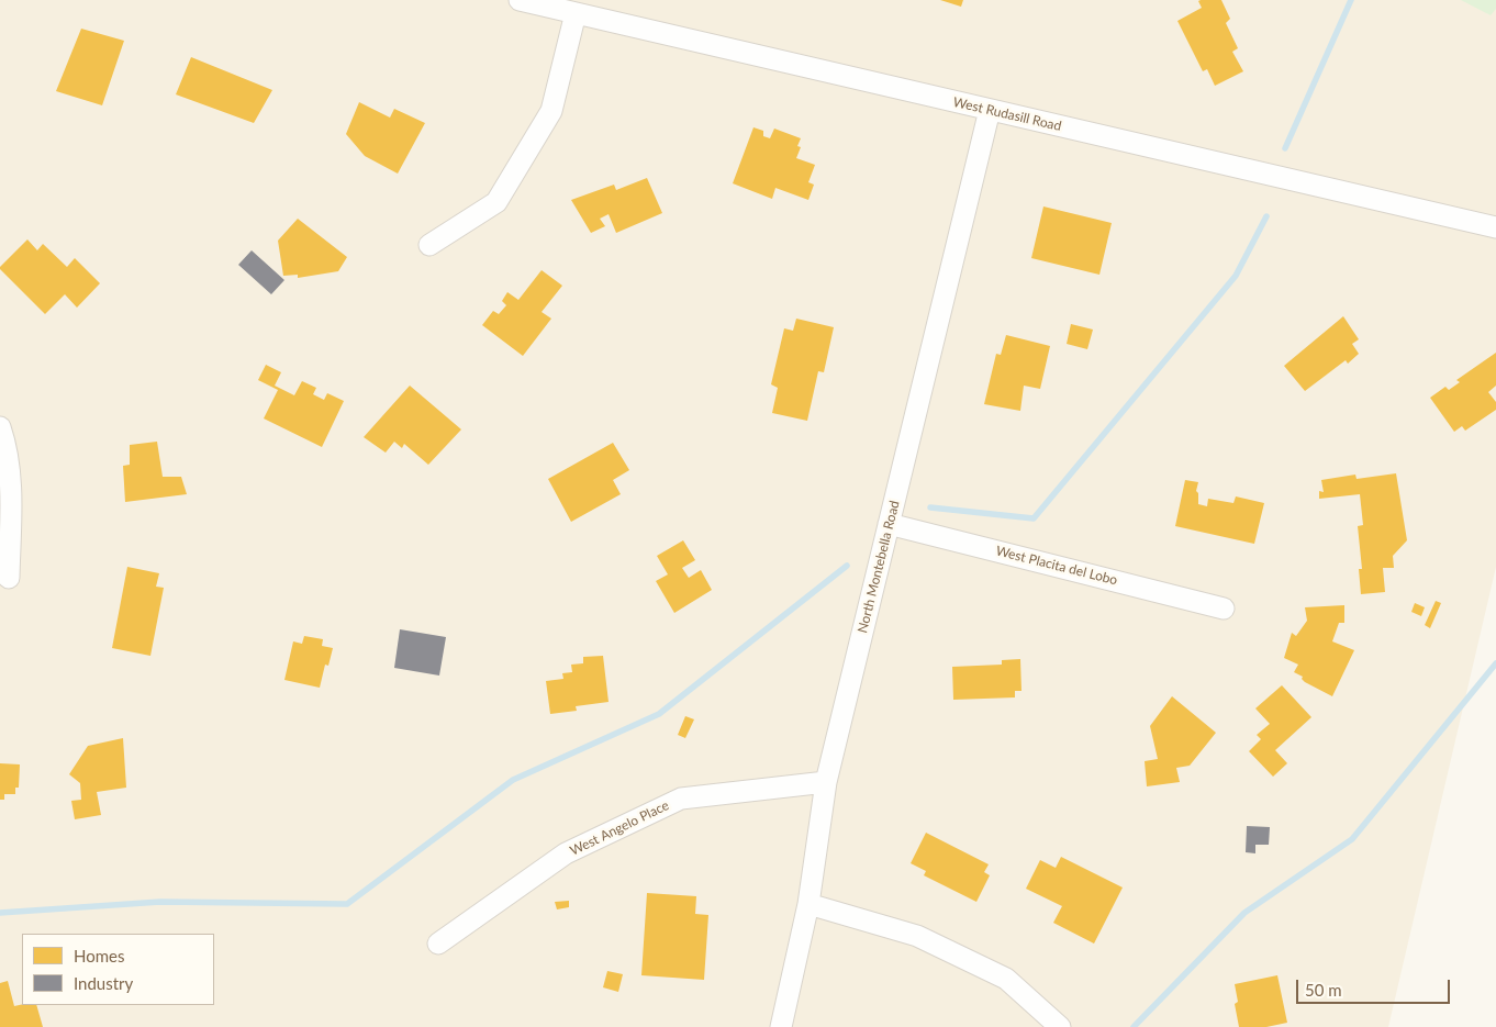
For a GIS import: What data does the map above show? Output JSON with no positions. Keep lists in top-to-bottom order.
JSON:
{
  "streets": {
    "street": [
      "West Rudasill Road",
      "West Placita del Lobo",
      "North Montebella Road",
      "West Angelo Place"
    ]
  },
  "crossings": [
    ["West Rudasill Road", "North Montebella Road"],
    ["West Placita del Lobo", "North Montebella Road"],
    ["North Montebella Road", "West Angelo Place"]
  ],
  "legend": ["Homes", "Industry"],
  "scale_bar": "50 m"
}
